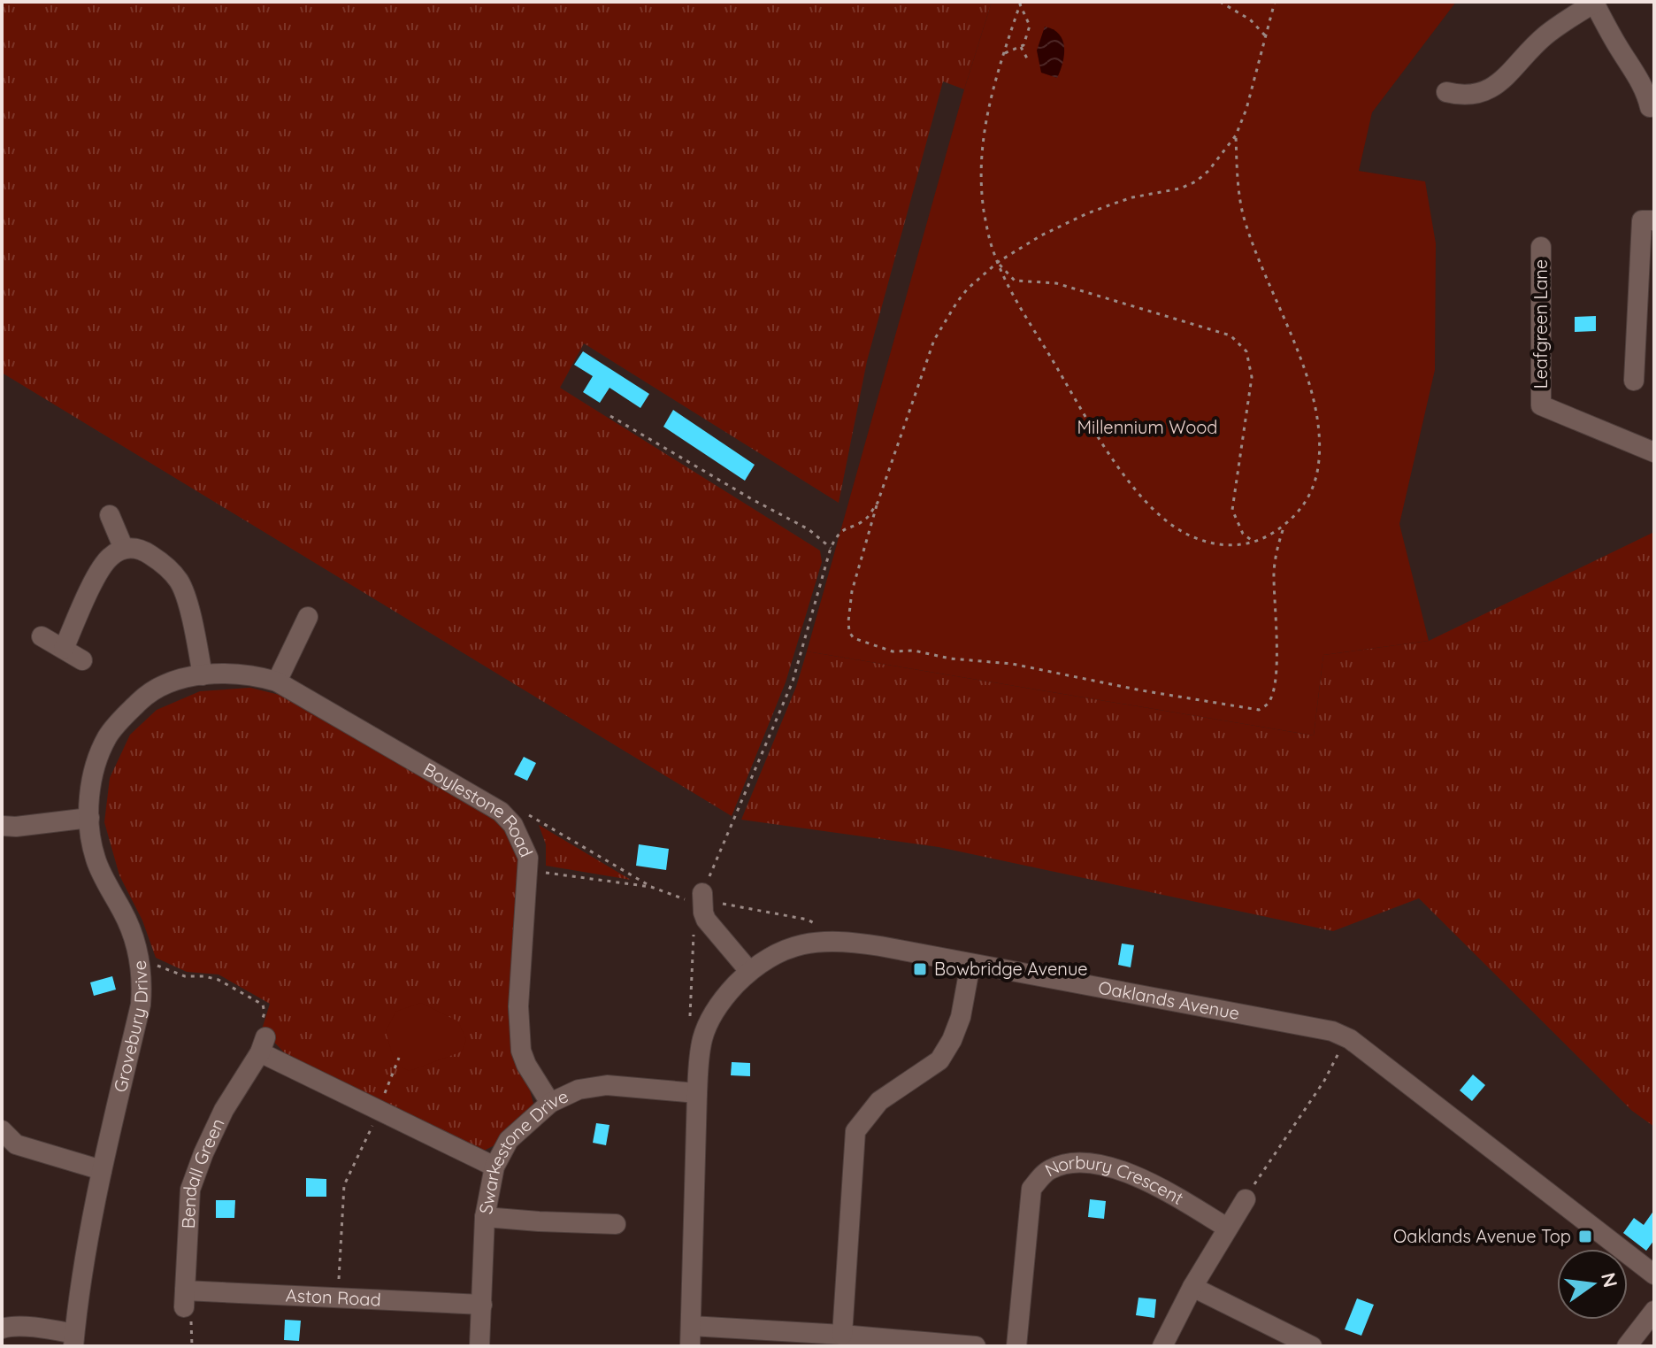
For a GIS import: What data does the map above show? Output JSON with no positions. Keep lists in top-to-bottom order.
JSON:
{
  "streets": {
    "street": [
      "Leafgreen Lane",
      "Boylestone Road",
      "Oaklands Avenue",
      "Grovebury Drive",
      "Swarkestone Drive",
      "Bendall Green",
      "Norbury Crescent",
      "Aston Road"
    ]
  },
  "crossings": [
    ["Boylestone Road", "Grovebury Drive"],
    ["Boylestone Road", "Swarkestone Drive"],
    ["Oaklands Avenue", "Swarkestone Drive"],
    ["Swarkestone Drive", "Aston Road"],
    ["Bendall Green", "Aston Road"]
  ],
  "parks": ["Millennium Wood"],
  "places": {
    "transit": ["Bowbridge Avenue", "Oaklands Avenue Top"]
  },
  "north": "right"
}
